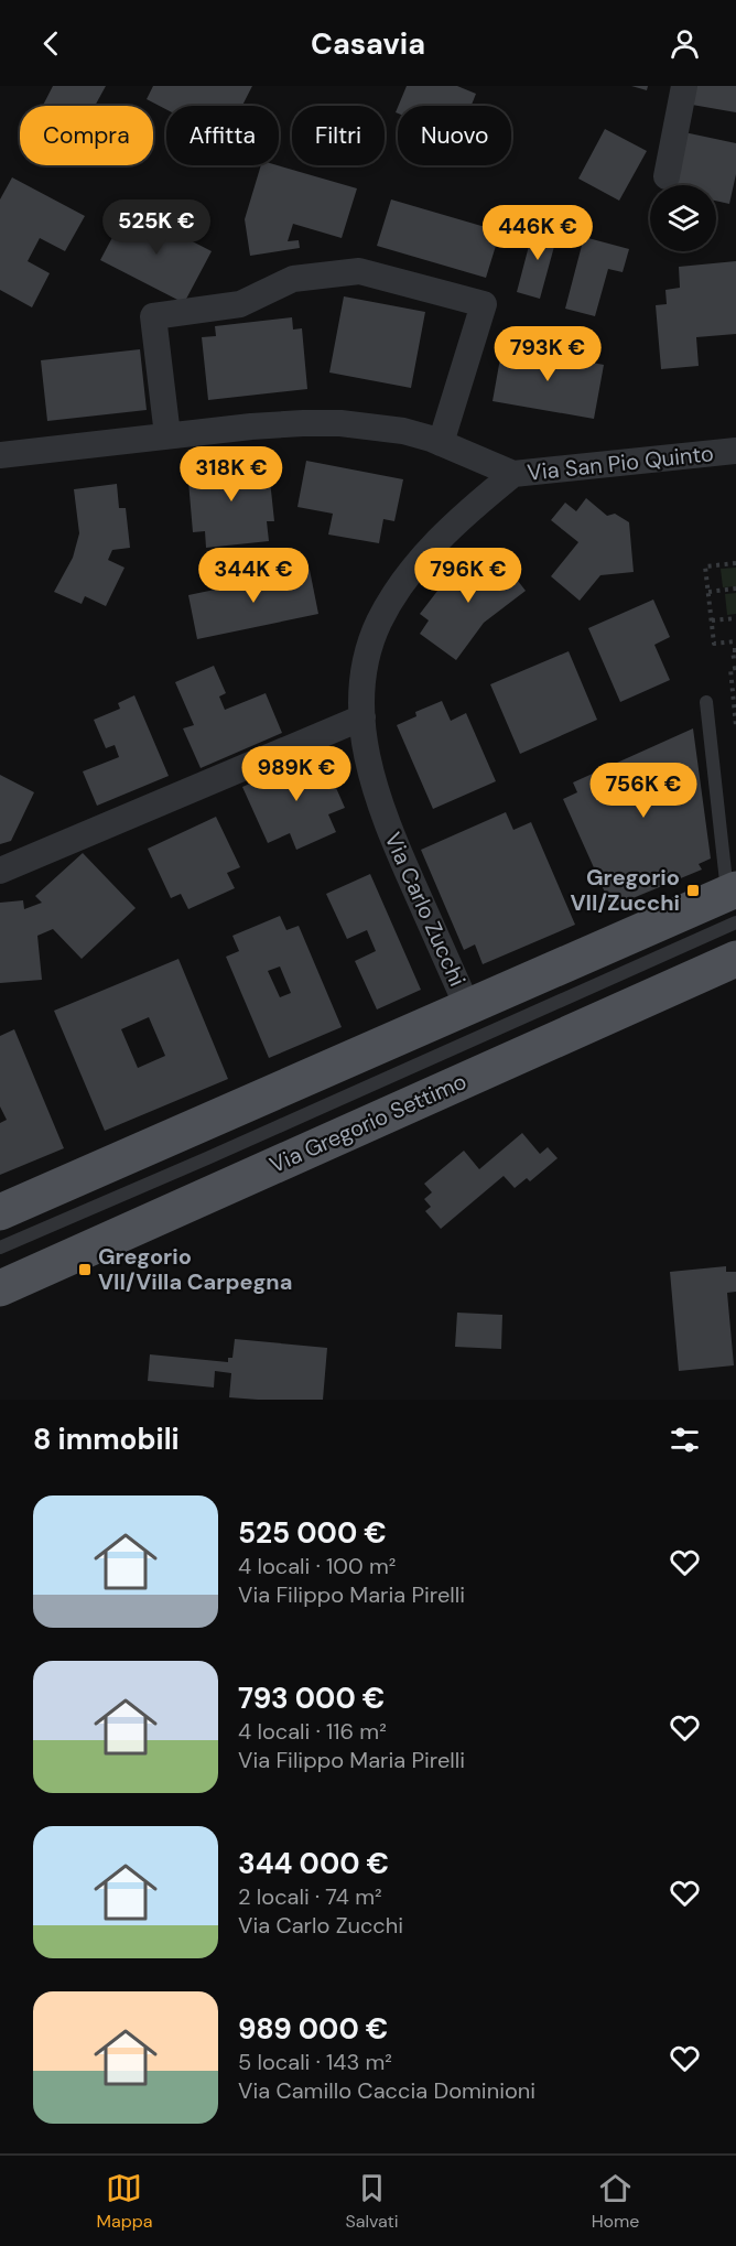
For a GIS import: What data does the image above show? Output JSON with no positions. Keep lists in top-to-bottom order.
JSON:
{
  "streets": {
    "main road": ["Via Gregorio Settimo"],
    "street": ["Via San Pio Quinto", "Via Carlo Zucchi"]
  },
  "crossings": [
    ["Via San Pio Quinto", "Via Carlo Zucchi"]
  ],
  "places": {
    "transit": ["Gregorio VII/Zucchi", "Gregorio VII/Villa Carpegna"]
  },
  "page": {
    "header": "Casavia",
    "chip": [
      "Compra",
      "Affitta",
      "Filtri",
      "Nuovo"
    ],
    "price": [
      "525K €",
      "446K €",
      "793K €",
      "318K €",
      "344K €",
      "796K €",
      "989K €",
      "756K €"
    ],
    "heading": "8 immobili",
    "list": [
      {
        "name": "525 000 €",
        "note": "4 locali · 100 m² · Via Filippo Maria Pirelli"
      },
      {
        "name": "793 000 €",
        "note": "4 locali · 116 m² · Via Filippo Maria Pirelli"
      },
      {
        "name": "344 000 €",
        "note": "2 locali · 74 m² · Via Carlo Zucchi"
      },
      {
        "name": "989 000 €",
        "note": "5 locali · 143 m² · Via Camillo Caccia Dominioni"
      }
    ],
    "tabs": ["Mappa", "Salvati", "Home"]
  }
}
